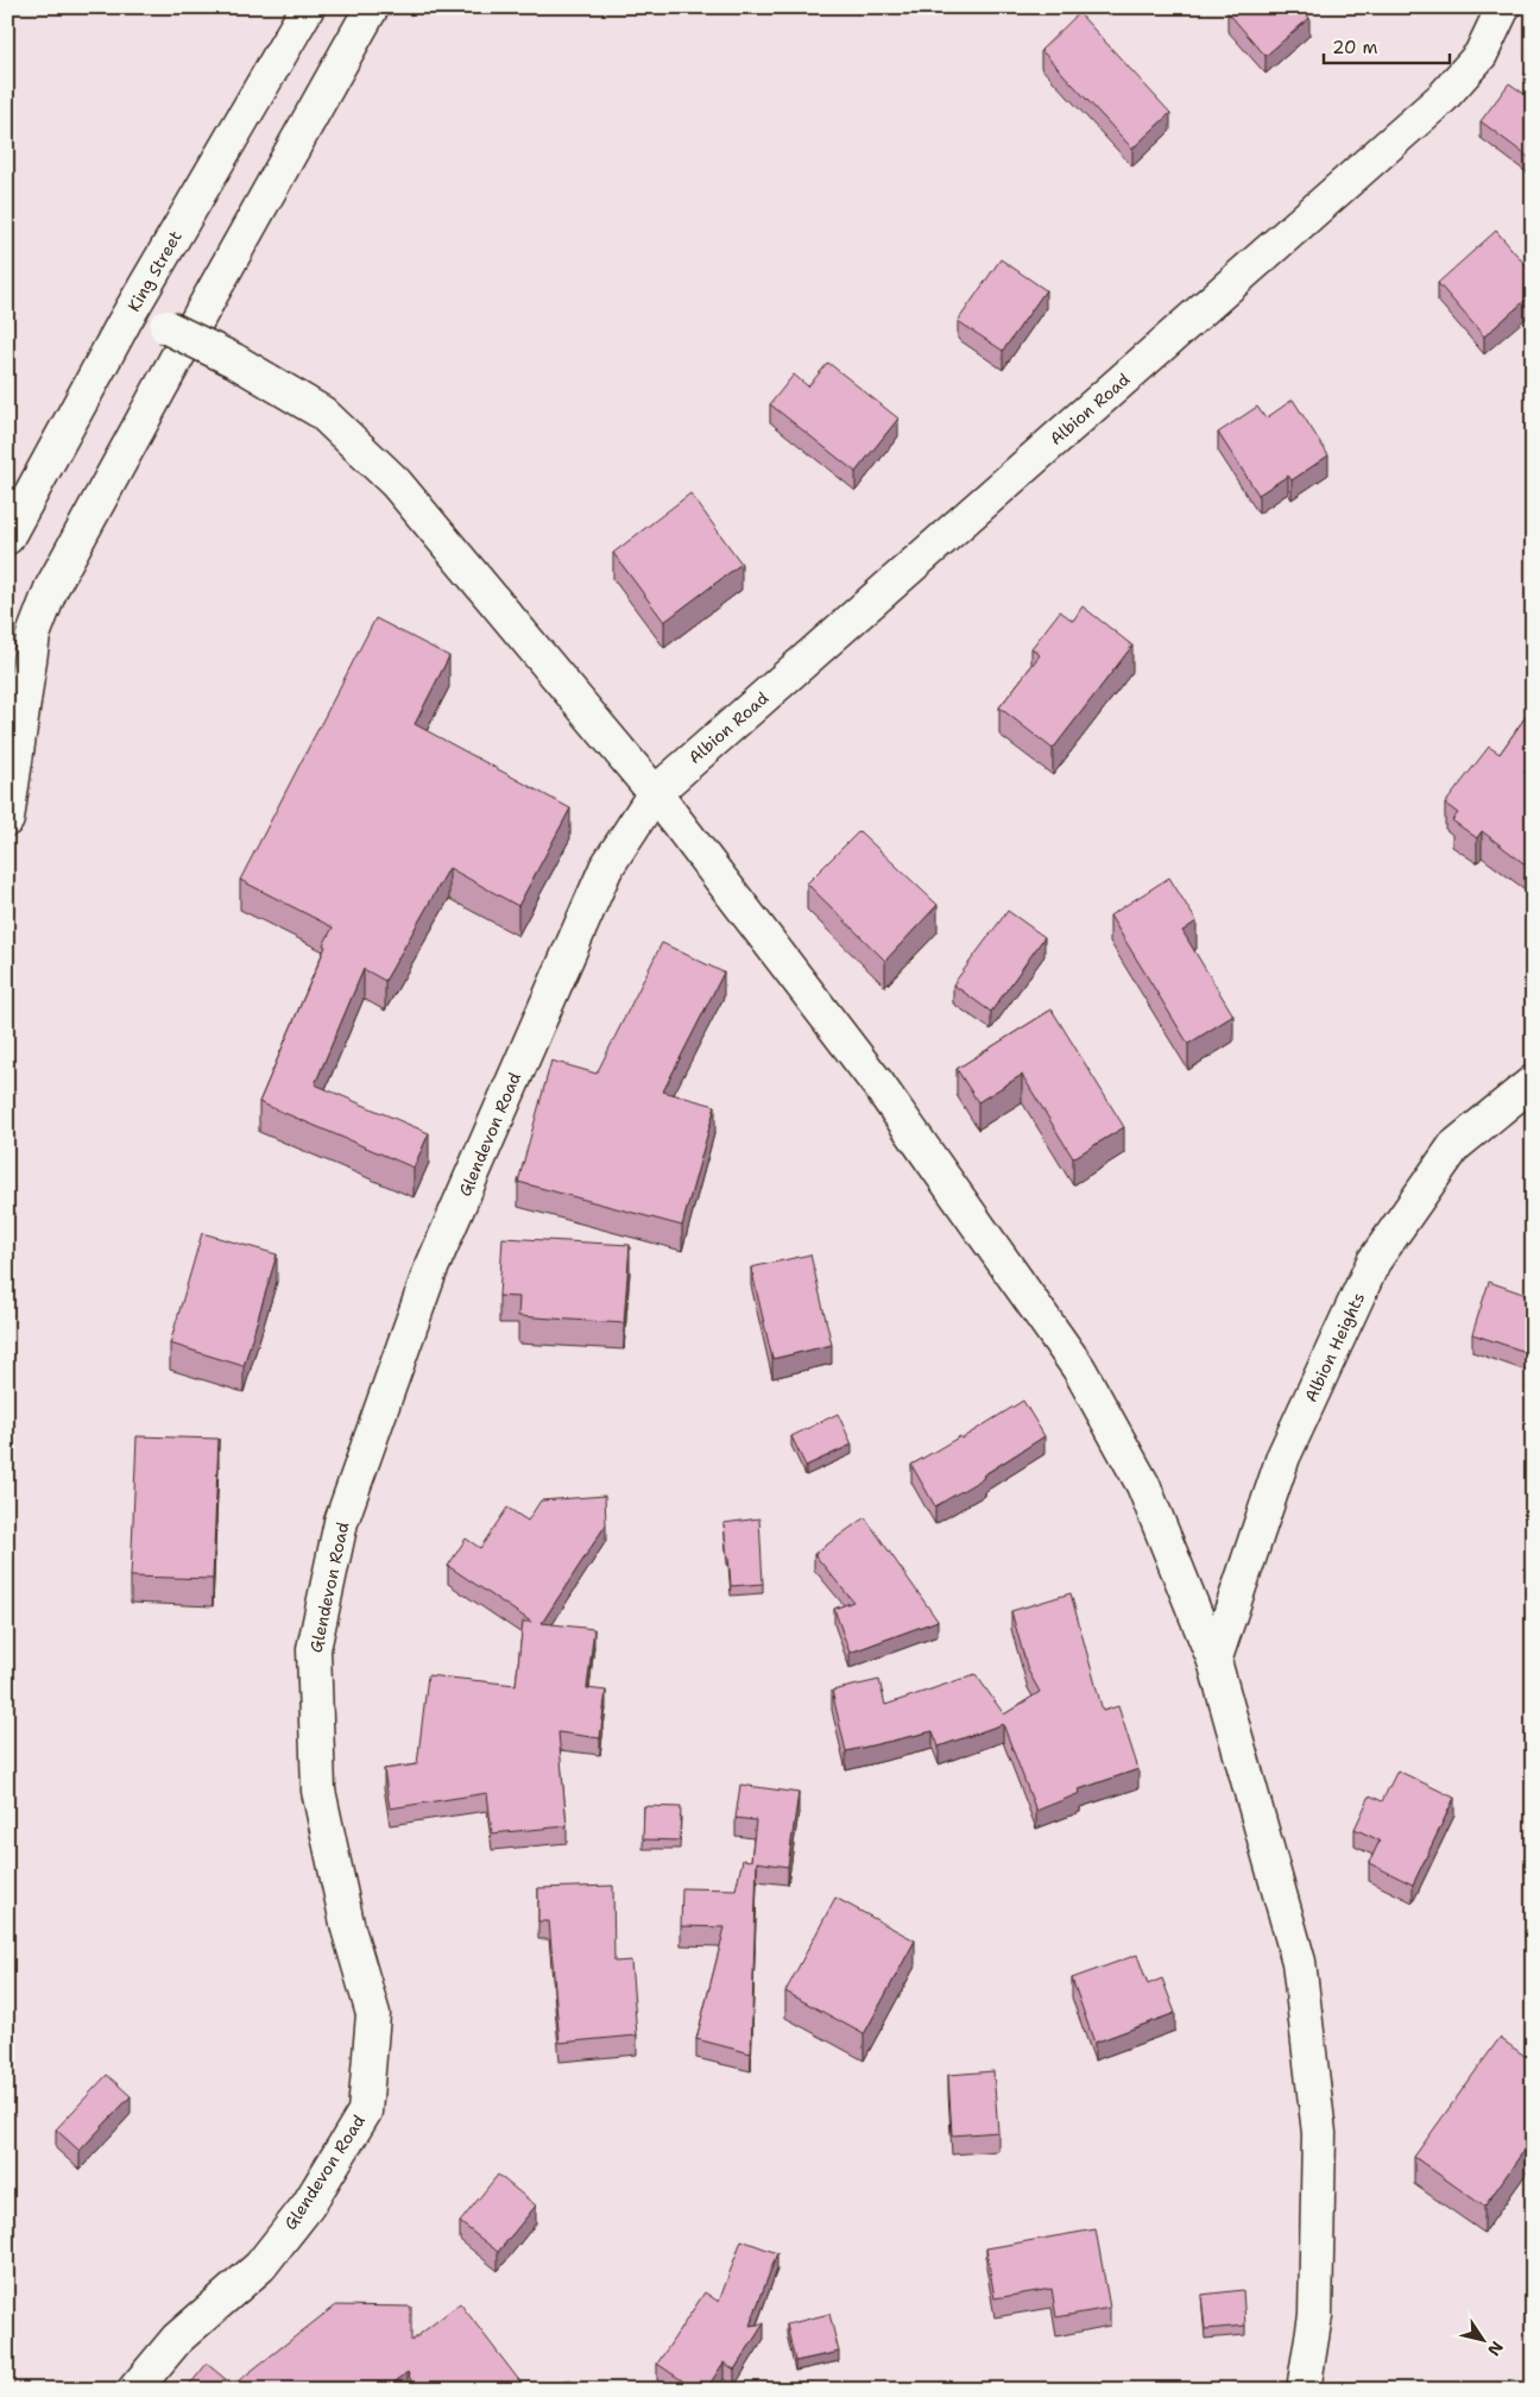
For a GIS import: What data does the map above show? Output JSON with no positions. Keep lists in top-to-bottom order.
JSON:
{
  "streets": {
    "street": [
      "King Street",
      "Albion Road",
      "Glendevon Road",
      "Albion Heights"
    ]
  },
  "crossings": [
    ["Albion Road", "Glendevon Road"]
  ],
  "scale_bar": "20 m",
  "north": "bottom right"
}
